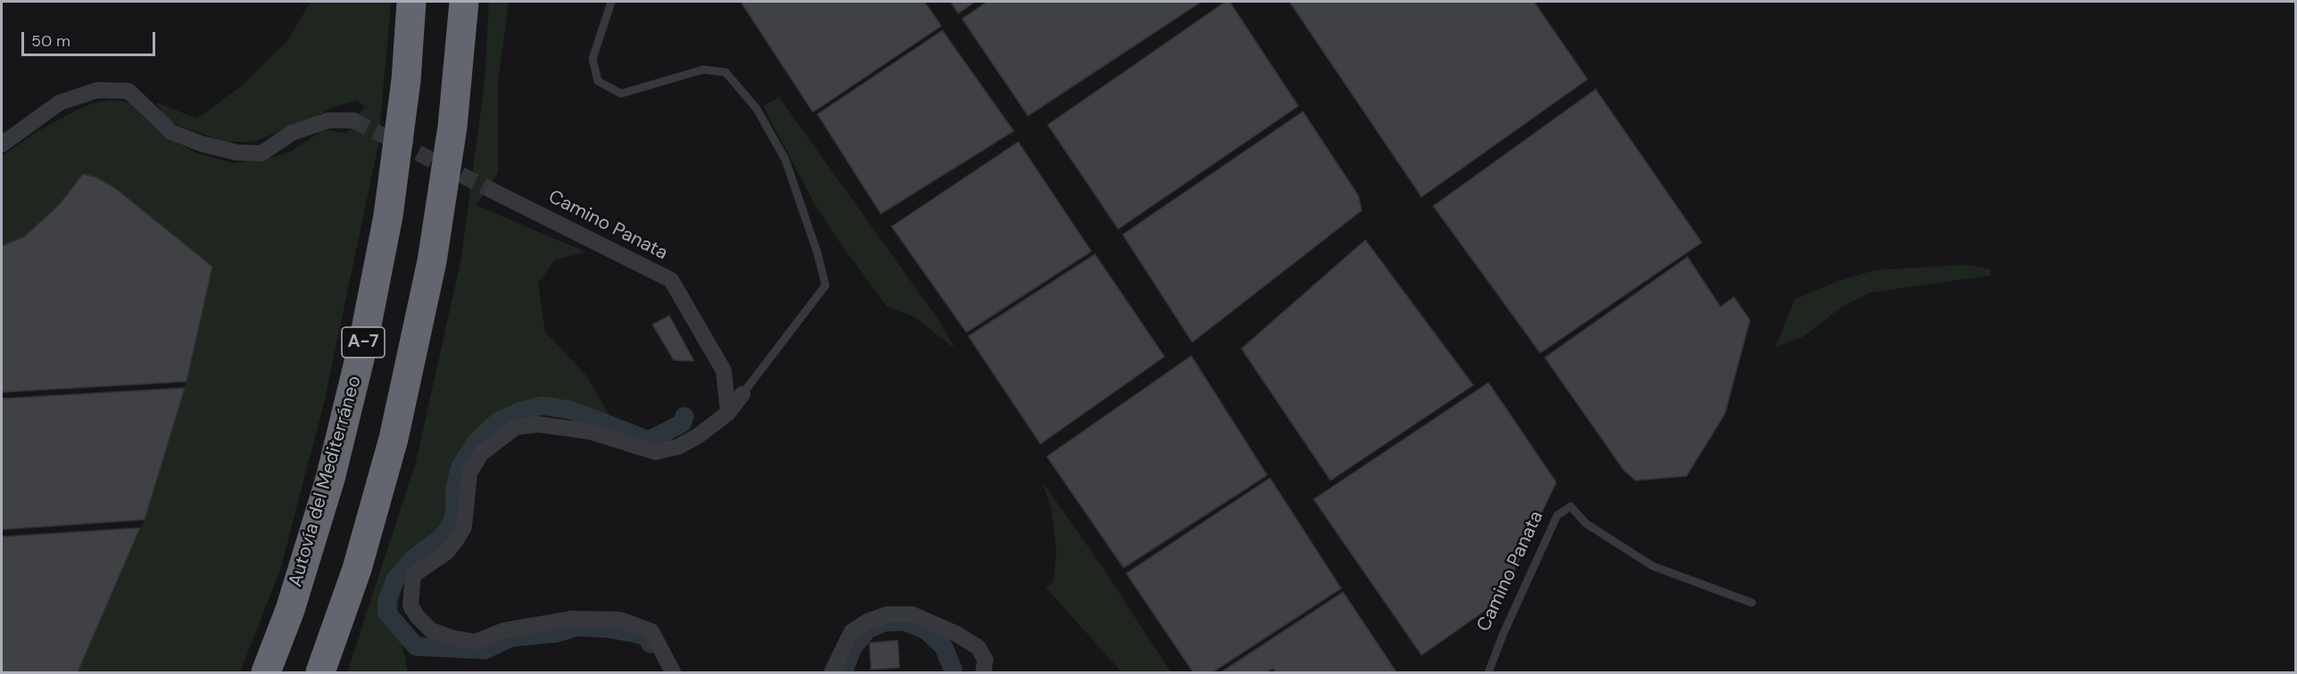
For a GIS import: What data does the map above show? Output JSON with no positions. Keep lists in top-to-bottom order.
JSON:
{
  "streets": {
    "highway": ["A-7", "Autovía del Mediterráneo"],
    "street": ["Camino Panata"]
  },
  "scale_bar": "50 m"
}
